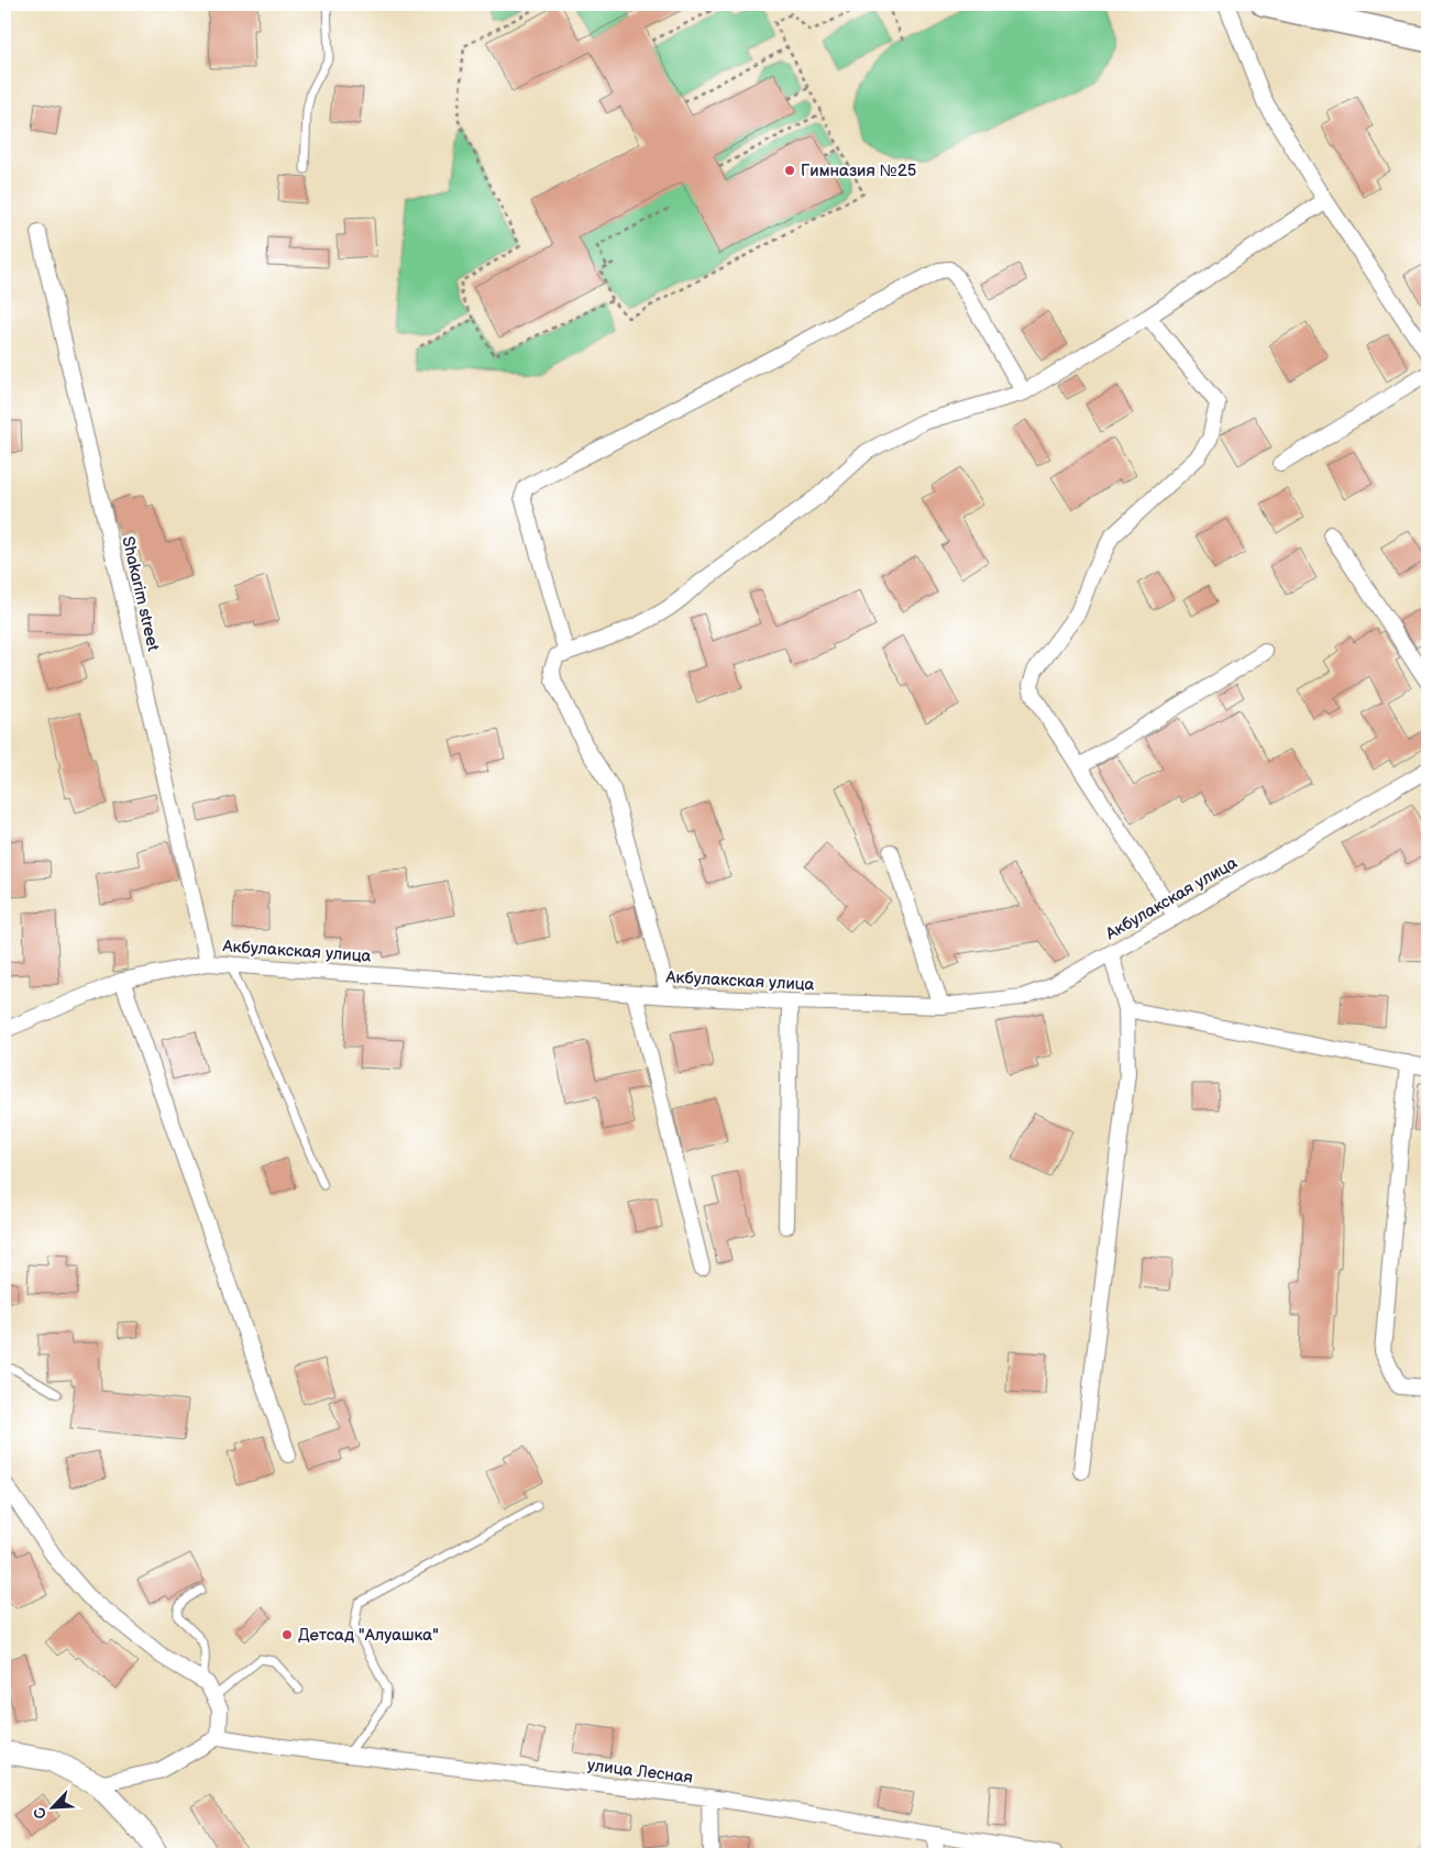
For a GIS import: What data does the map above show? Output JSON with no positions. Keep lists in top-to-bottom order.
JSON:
{
  "streets": {
    "street": ["Shakarim street", "Акбулакская улица", "улица Лесная"]
  },
  "crossings": [
    ["Shakarim street", "Акбулакская улица"]
  ],
  "places": ["Гимназия №25", "Детсад \"Алуашка\""],
  "north": "bottom left"
}
